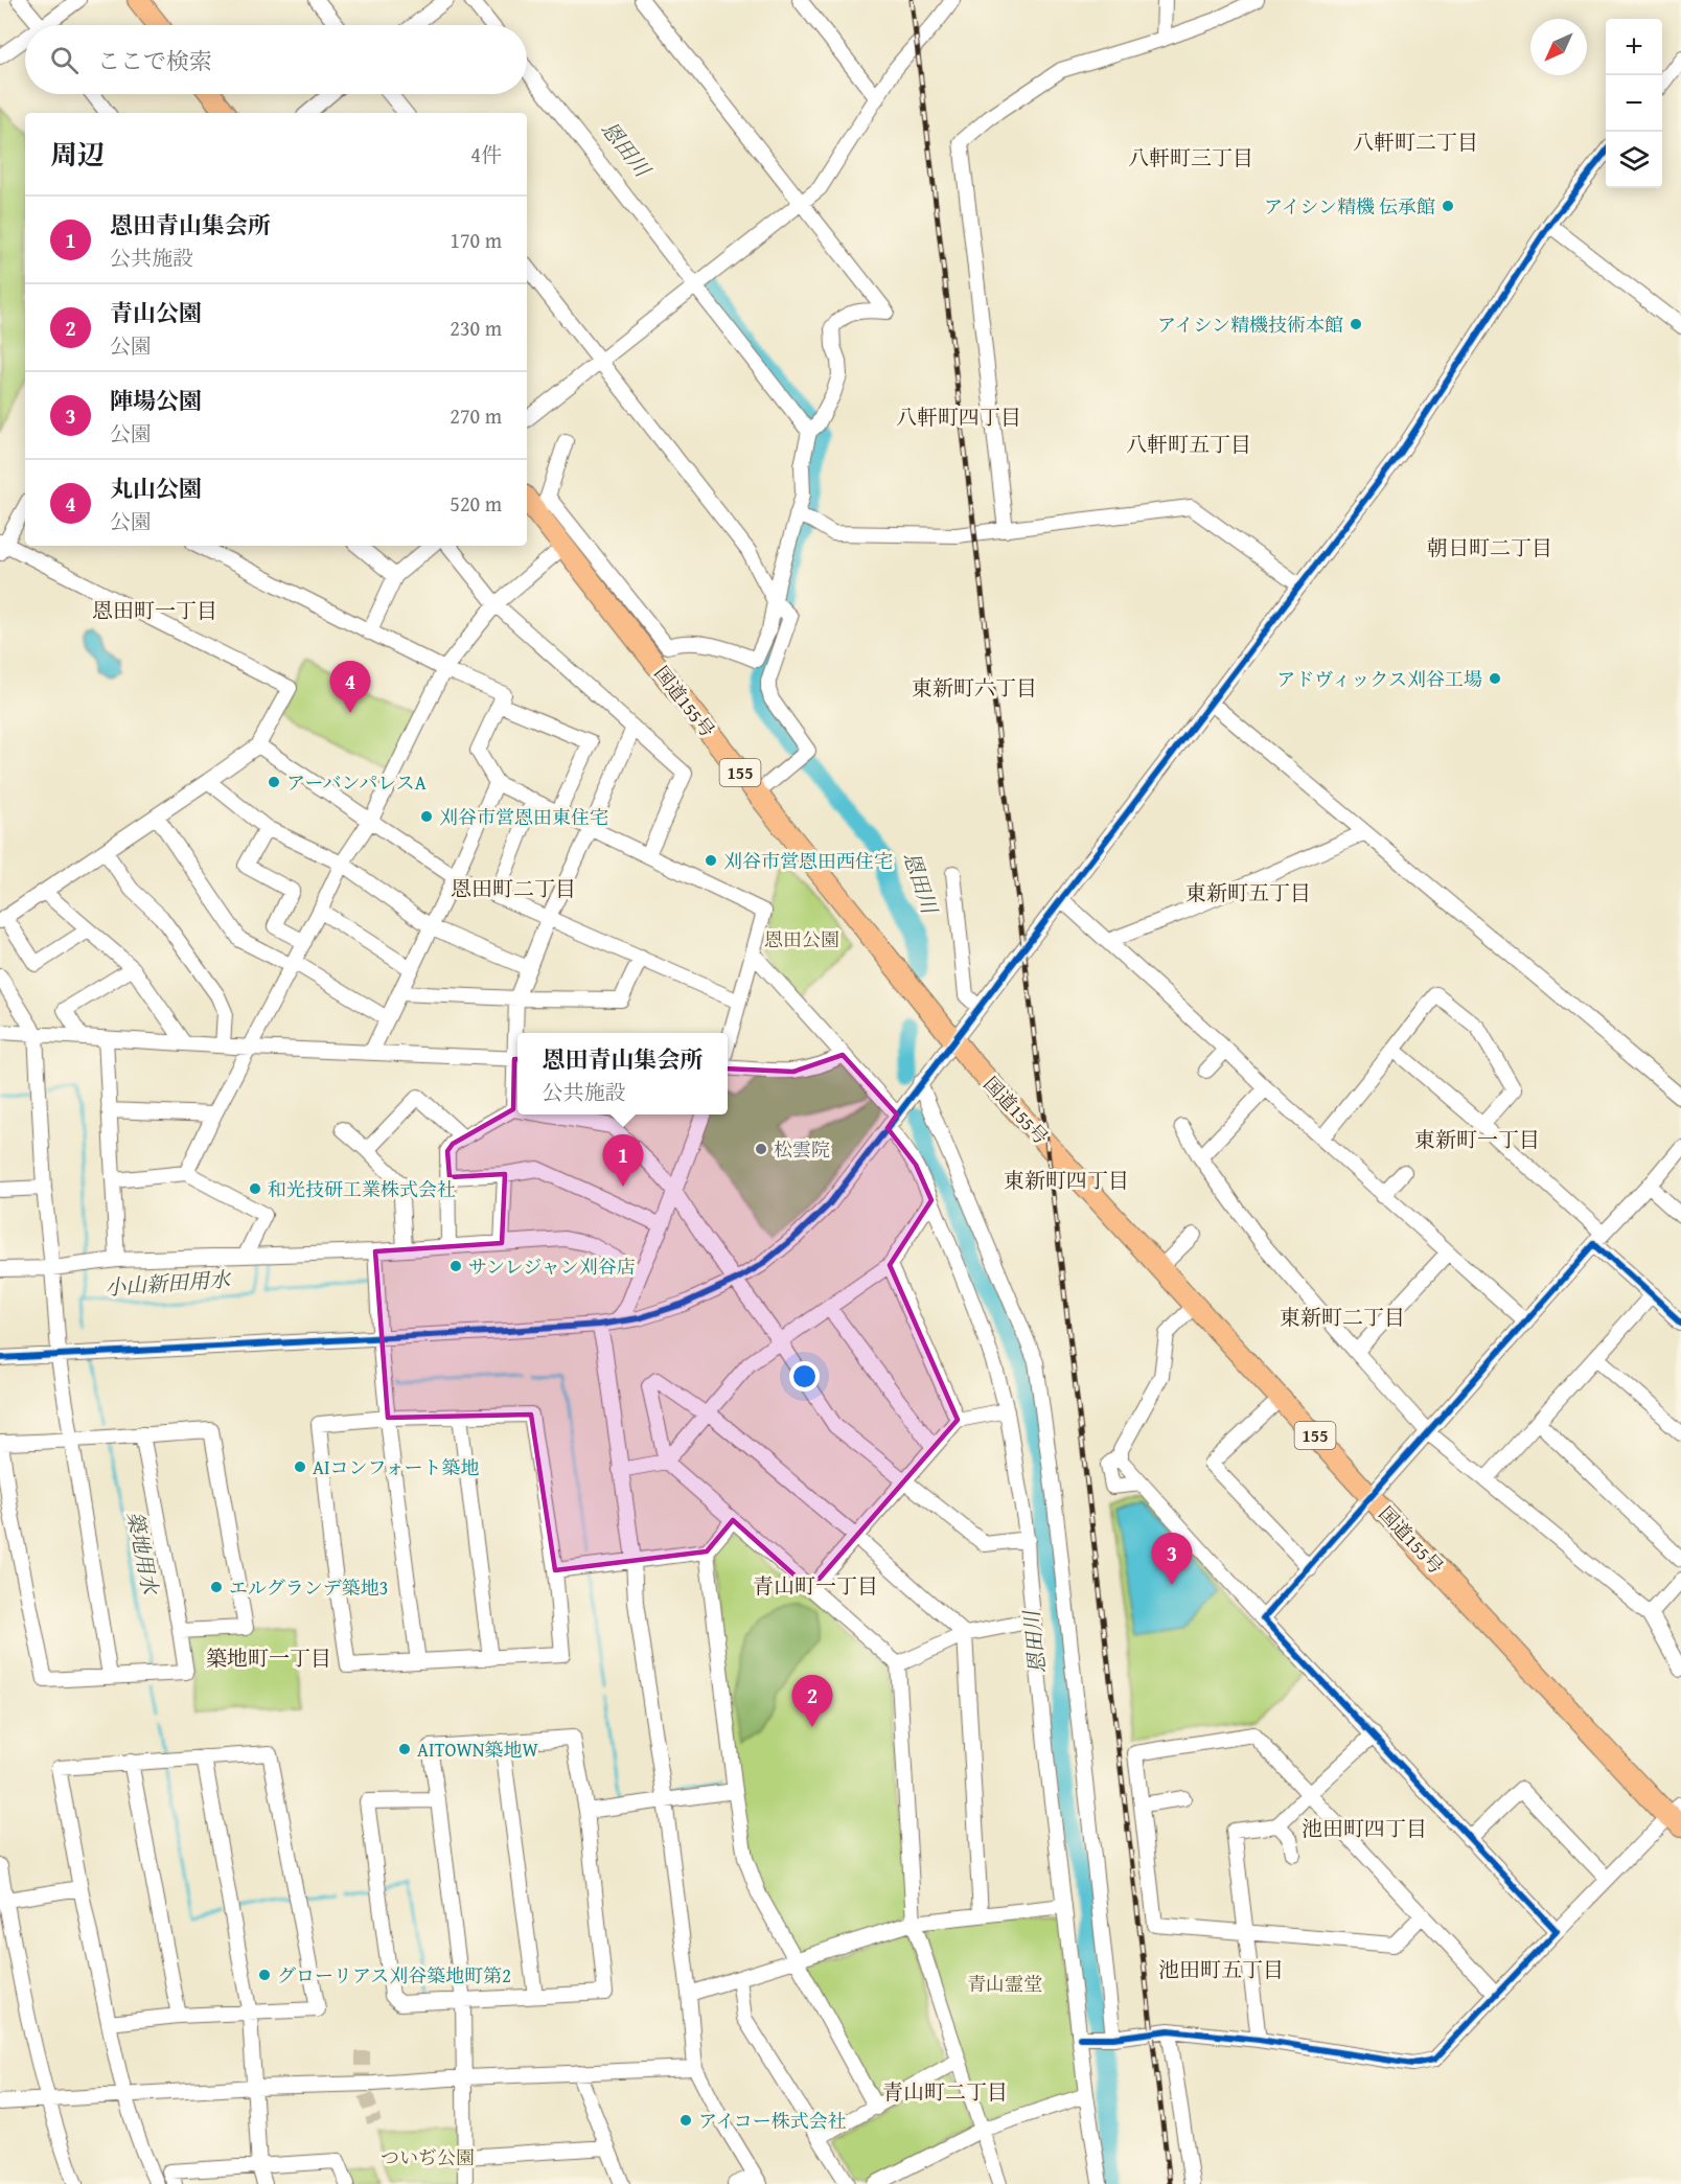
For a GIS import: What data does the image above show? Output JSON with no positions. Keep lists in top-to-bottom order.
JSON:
{
  "streets": {
    "highway": ["国道155号", "155"]
  },
  "districts": [
    "八軒町二丁目",
    "八軒町三丁目",
    "八軒町四丁目",
    "八軒町五丁目",
    "朝日町二丁目",
    "恩田町一丁目",
    "東新町六丁目",
    "恩田町二丁目",
    "東新町五丁目",
    "東新町一丁目",
    "東新町四丁目",
    "東新町二丁目",
    "青山町一丁目",
    "築地町一丁目",
    "池田町四丁目",
    "池田町五丁目",
    "青山町二丁目"
  ],
  "water": ["恩田川", "小山新田用水", "築地用水"],
  "parks": ["恩田公園", "青山霊堂", "ついぢ公園"],
  "places": [
    "アイシン精機 伝承館",
    "アイシン精機技術本館",
    "アドヴィックス刈谷工場",
    "アーバンパレスA",
    "刈谷市営恩田東住宅",
    "刈谷市営恩田西住宅",
    "松雲院",
    "和光技研工業株式会社",
    "サンレジャン刈谷店",
    "AIコンフォート築地",
    "エルグランデ築地3",
    "AITOWN築地W",
    "グローリアス刈谷築地町第2",
    "アイコー株式会社"
  ],
  "north": "bottom left",
  "page": {
    "map_buttons": ["+", "−"],
    "search": "ここで検索",
    "heading": ["周辺", "4件"],
    "list": [
      {
        "mark": "1",
        "name": "恩田青山集会所",
        "note": "公共施設",
        "value": "170 m"
      },
      {
        "mark": "2",
        "name": "青山公園",
        "note": "公園",
        "value": "230 m"
      },
      {
        "mark": "3",
        "name": "陣場公園",
        "note": "公園",
        "value": "270 m"
      },
      {
        "mark": "4",
        "name": "丸山公園",
        "note": "公園",
        "value": "520 m"
      }
    ],
    "pins": [
      "4",
      "1",
      "3",
      "2"
    ],
    "popup": ["恩田青山集会所", "公共施設"]
  }
}
